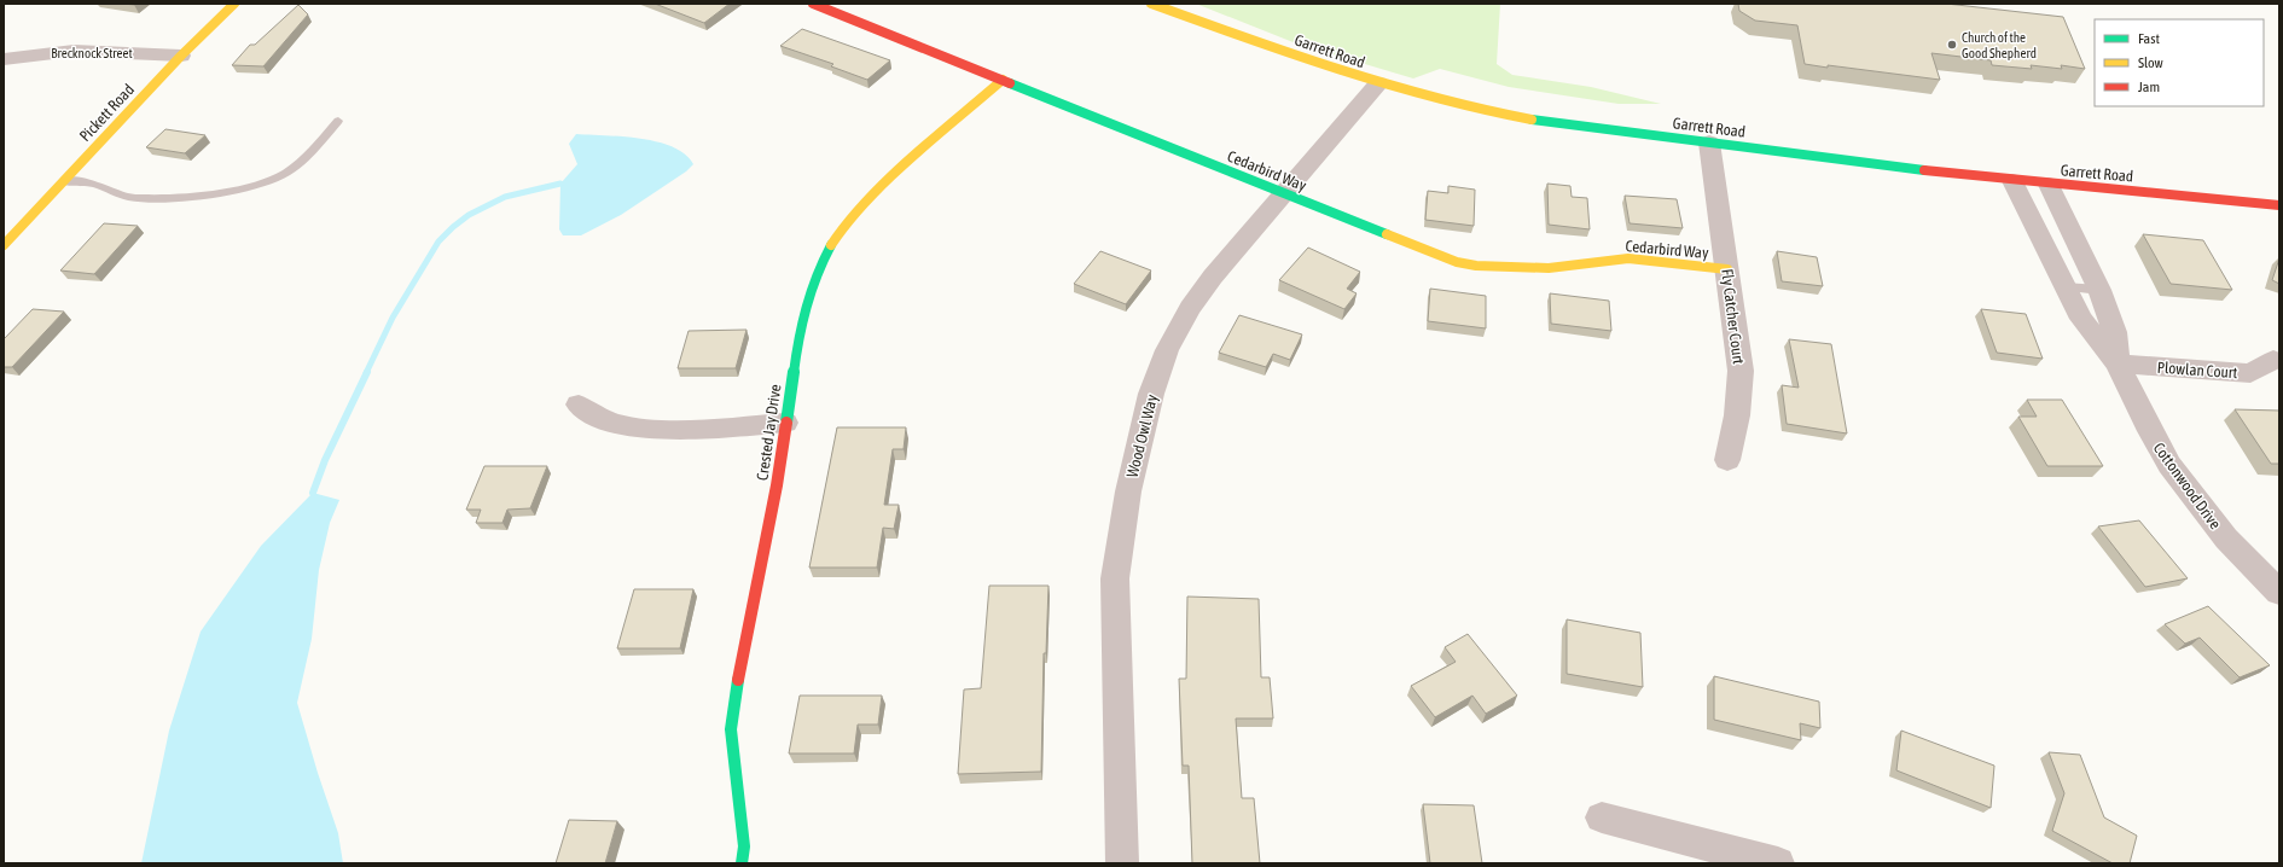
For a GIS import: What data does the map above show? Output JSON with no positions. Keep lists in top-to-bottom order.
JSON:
{
  "streets": {
    "street": [
      "Garrett Road",
      "Brecknock Street",
      "Pickett Road",
      "Cedarbird Way",
      "Fly Catcher Court",
      "Plowlan Court",
      "Crested Jay Drive",
      "Wood Owl Way",
      "Cottonwood Drive"
    ]
  },
  "crossings": [
    ["Garrett Road", "Fly Catcher Court"],
    ["Garrett Road", "Wood Owl Way"],
    ["Garrett Road", "Cottonwood Drive"],
    ["Brecknock Street", "Pickett Road"],
    ["Cedarbird Way", "Fly Catcher Court"],
    ["Cedarbird Way", "Crested Jay Drive"],
    ["Cedarbird Way", "Wood Owl Way"],
    ["Plowlan Court", "Cottonwood Drive"]
  ],
  "places": ["Church of the Good Shepherd"],
  "legend": ["Fast", "Slow", "Jam"]
}
